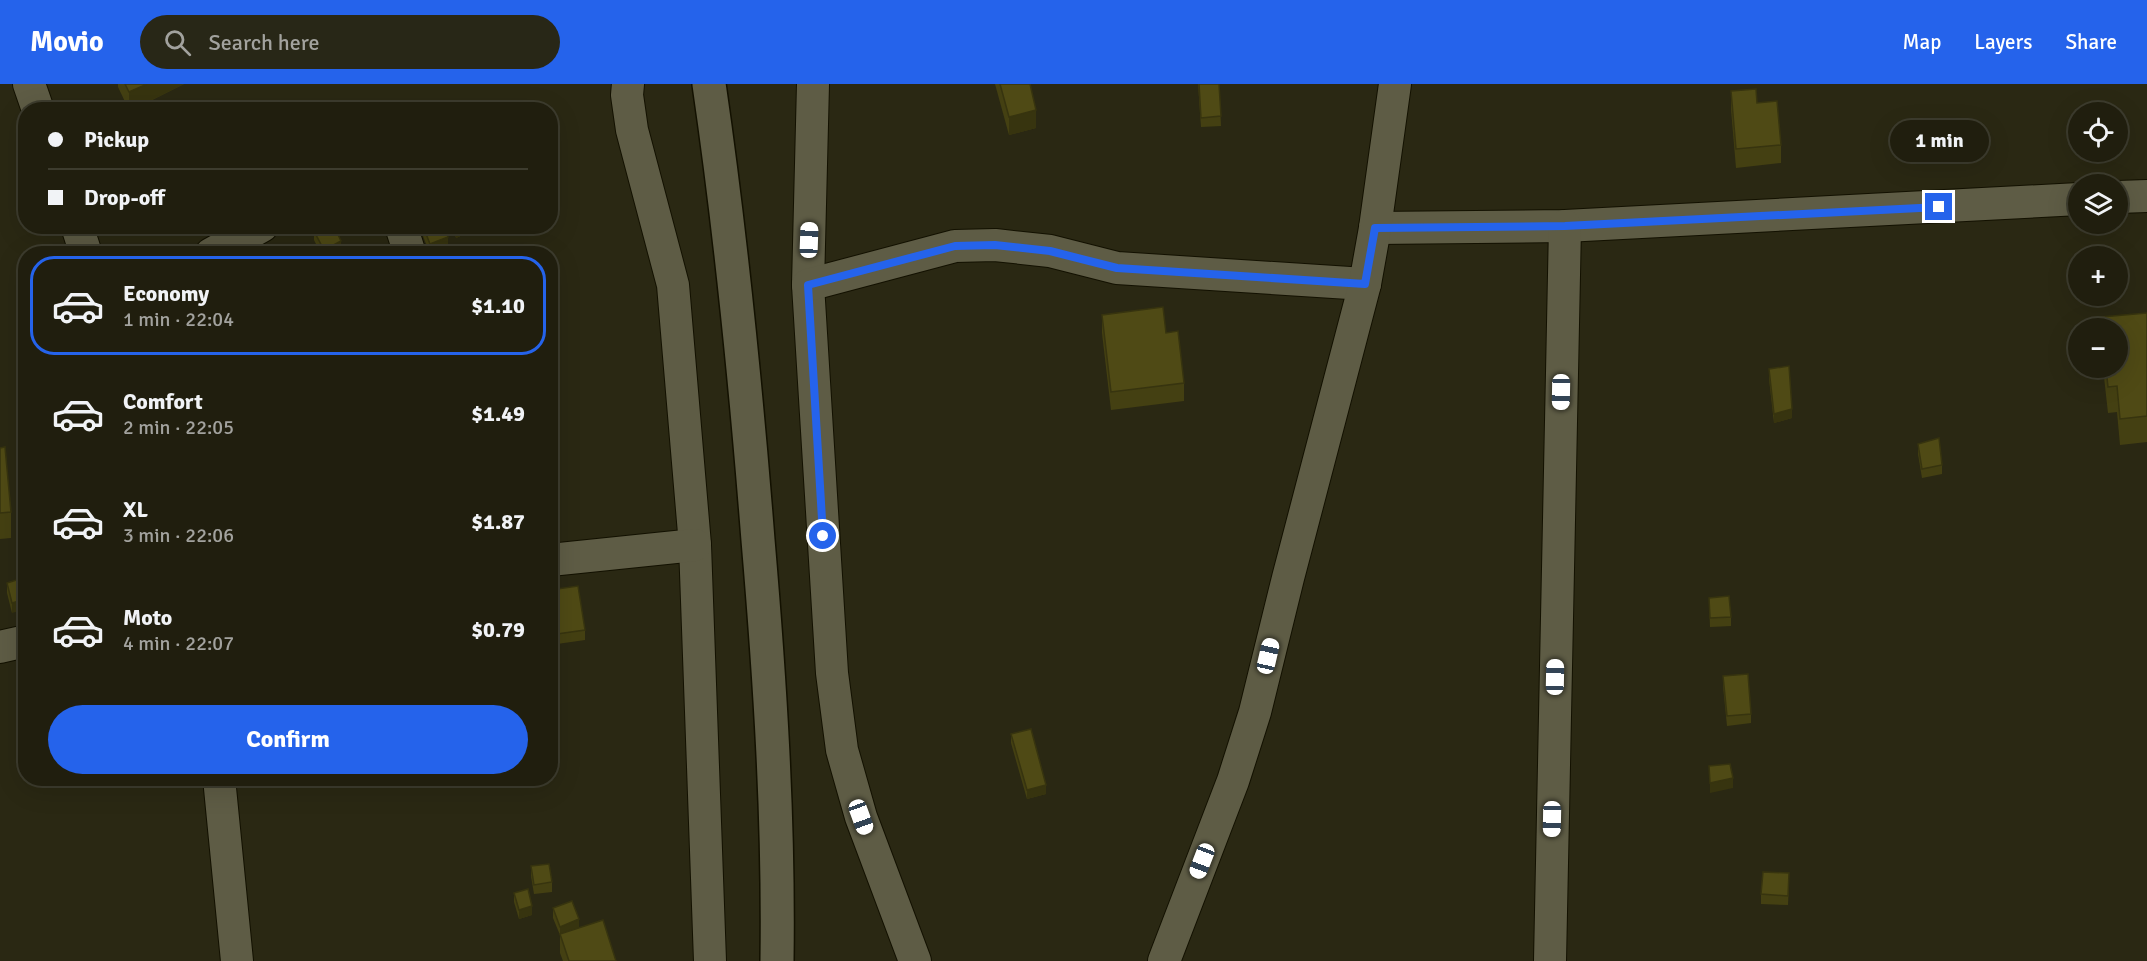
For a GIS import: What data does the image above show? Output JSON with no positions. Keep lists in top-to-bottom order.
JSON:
{
  "page": {
    "header": "Movio",
    "search": "Search here",
    "nav": ["Map", "Layers", "Share"],
    "map_buttons": ["+", "−"],
    "banner": ["Pickup", "Drop-off"],
    "bubble": "1 min",
    "list": [
      {
        "name": "Economy",
        "note": "1 min · 22:04",
        "value": "$1.10"
      },
      {
        "name": "Comfort",
        "note": "2 min · 22:05",
        "value": "$1.49"
      },
      {
        "name": "XL",
        "note": "3 min · 22:06",
        "value": "$1.87"
      },
      {
        "name": "Moto",
        "note": "4 min · 22:07",
        "value": "$0.79"
      }
    ],
    "buttons": "Confirm"
  }
}
